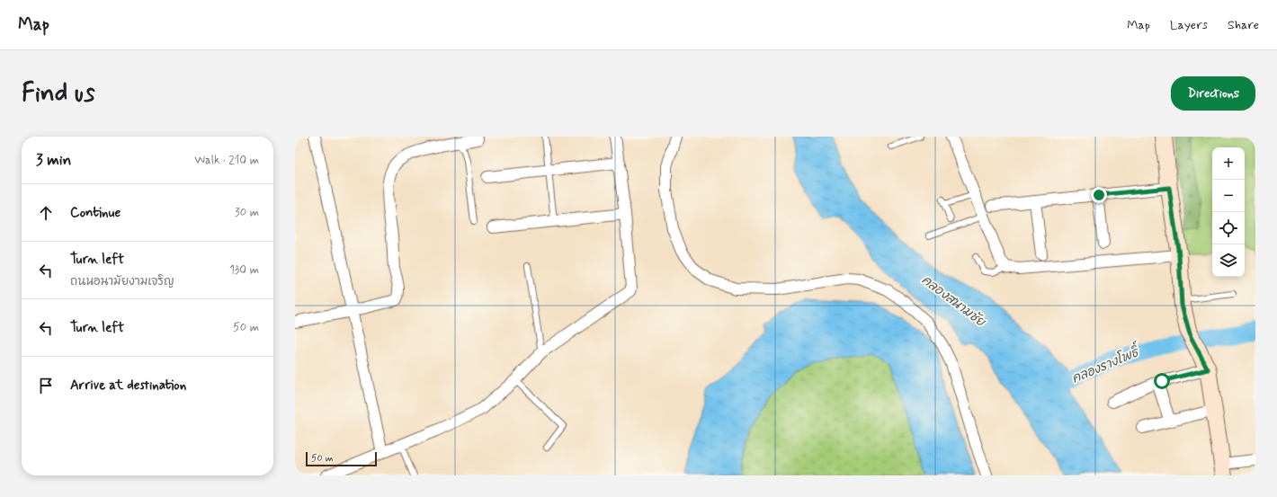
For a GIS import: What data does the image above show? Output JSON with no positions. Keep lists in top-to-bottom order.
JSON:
{
  "water": ["คลองสนามชัย", "คลองรางโพธิ์"],
  "scale_bar": "50 m",
  "page": {
    "header": "Map",
    "nav": ["Map", "Layers", "Share"],
    "buttons": "Directions",
    "title": "Find us",
    "heading": ["3 min", "Walk · 210 m"],
    "map_buttons": ["+", "−"],
    "list": [
      ["Continue", "30 m"],
      ["Turn left", "ถนนอนามัยงามเจริญ", "130 m"],
      ["Turn left", "50 m"],
      "Arrive at destination"
    ],
    "scale": "50 m"
  }
}
